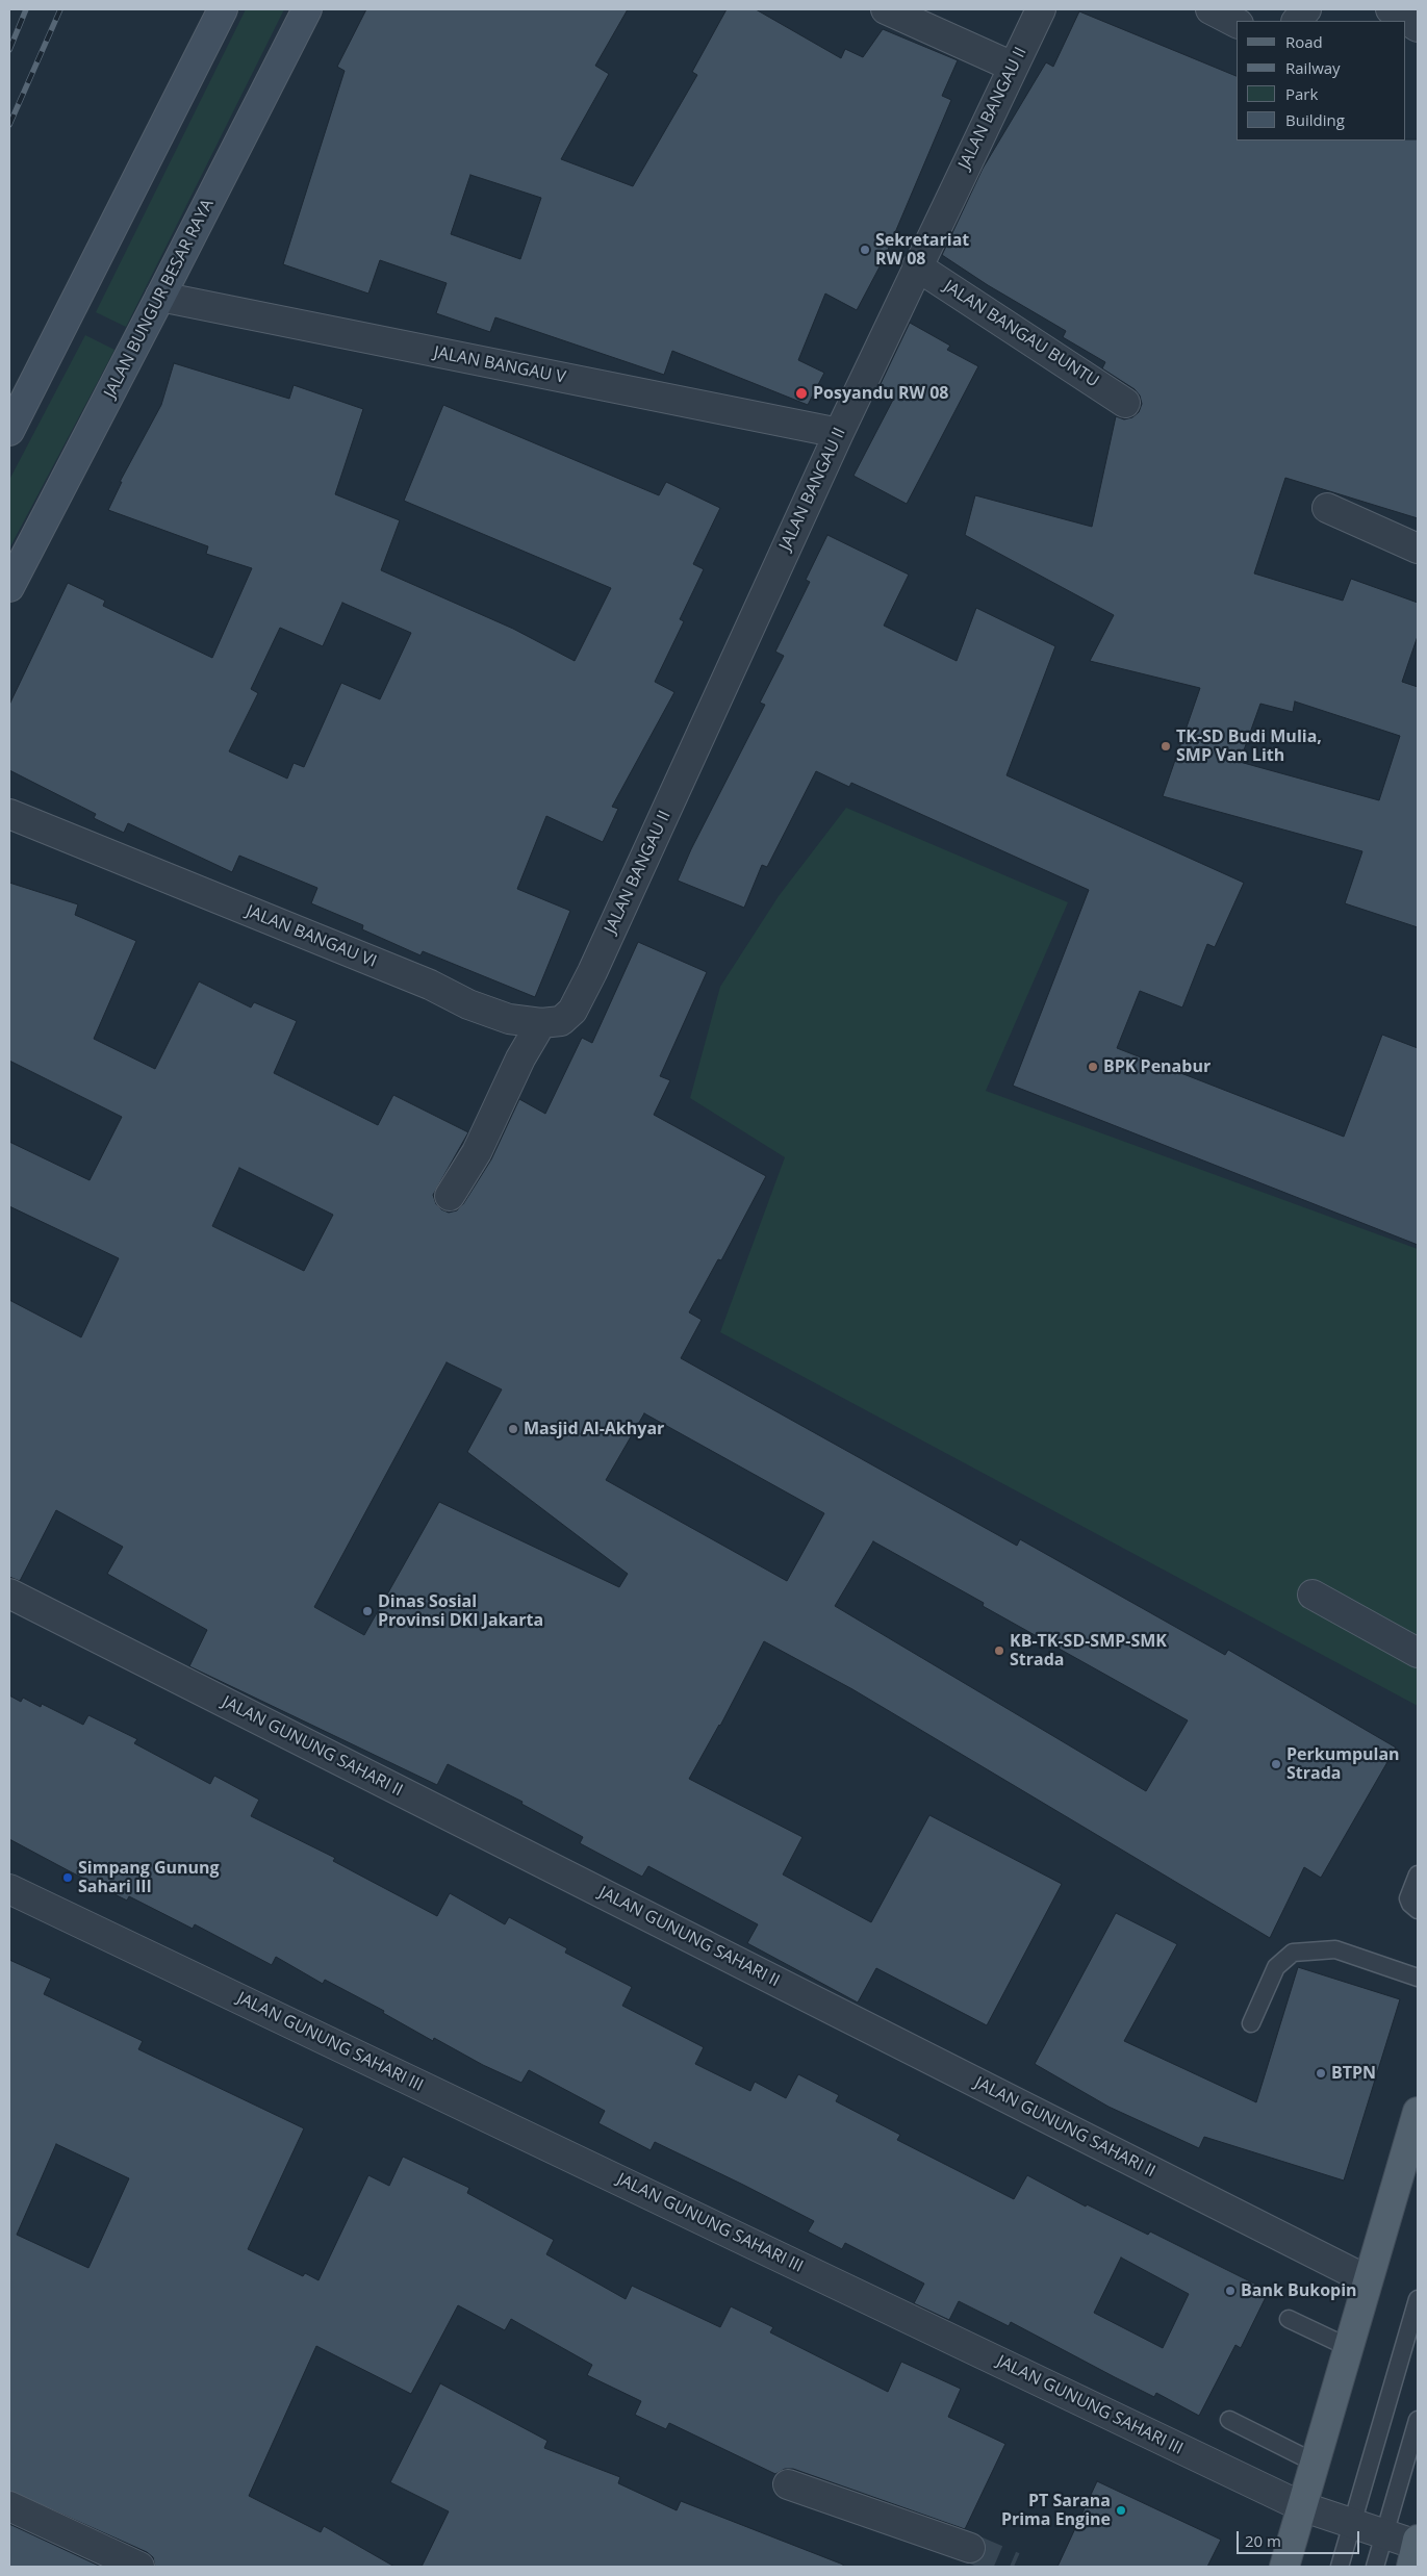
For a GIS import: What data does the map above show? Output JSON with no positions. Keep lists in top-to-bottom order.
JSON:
{
  "streets": {
    "main road": ["JALAN BUNGUR BESAR RAYA"],
    "street": [
      "JALAN BANGAU II",
      "JALAN BANGAU BUNTU",
      "JALAN BANGAU V",
      "JALAN BANGAU VI",
      "JALAN GUNUNG SAHARI II",
      "JALAN GUNUNG SAHARI III"
    ]
  },
  "crossings": [
    ["JALAN BANGAU II", "JALAN BANGAU BUNTU"],
    ["JALAN BANGAU II", "JALAN BANGAU V"],
    ["JALAN BANGAU II", "JALAN BANGAU VI"],
    ["JALAN BUNGUR BESAR RAYA", "JALAN BANGAU V"]
  ],
  "places": [
    "Sekretariat RW 08",
    "Posyandu RW 08",
    "TK-SD Budi Mulia, SMP Van Lith",
    "BPK Penabur",
    "Masjid Al-Akhyar",
    "Dinas Sosial Provinsi DKI Jakarta",
    "KB-TK-SD-SMP-SMK Strada",
    "Perkumpulan Strada",
    "Simpang Gunung Sahari III",
    "BTPN",
    "Bank Bukopin",
    "PT Sarana Prima Engine"
  ],
  "legend": [
    "Road",
    "Railway",
    "Park",
    "Building"
  ],
  "scale_bar": "20 m"
}
